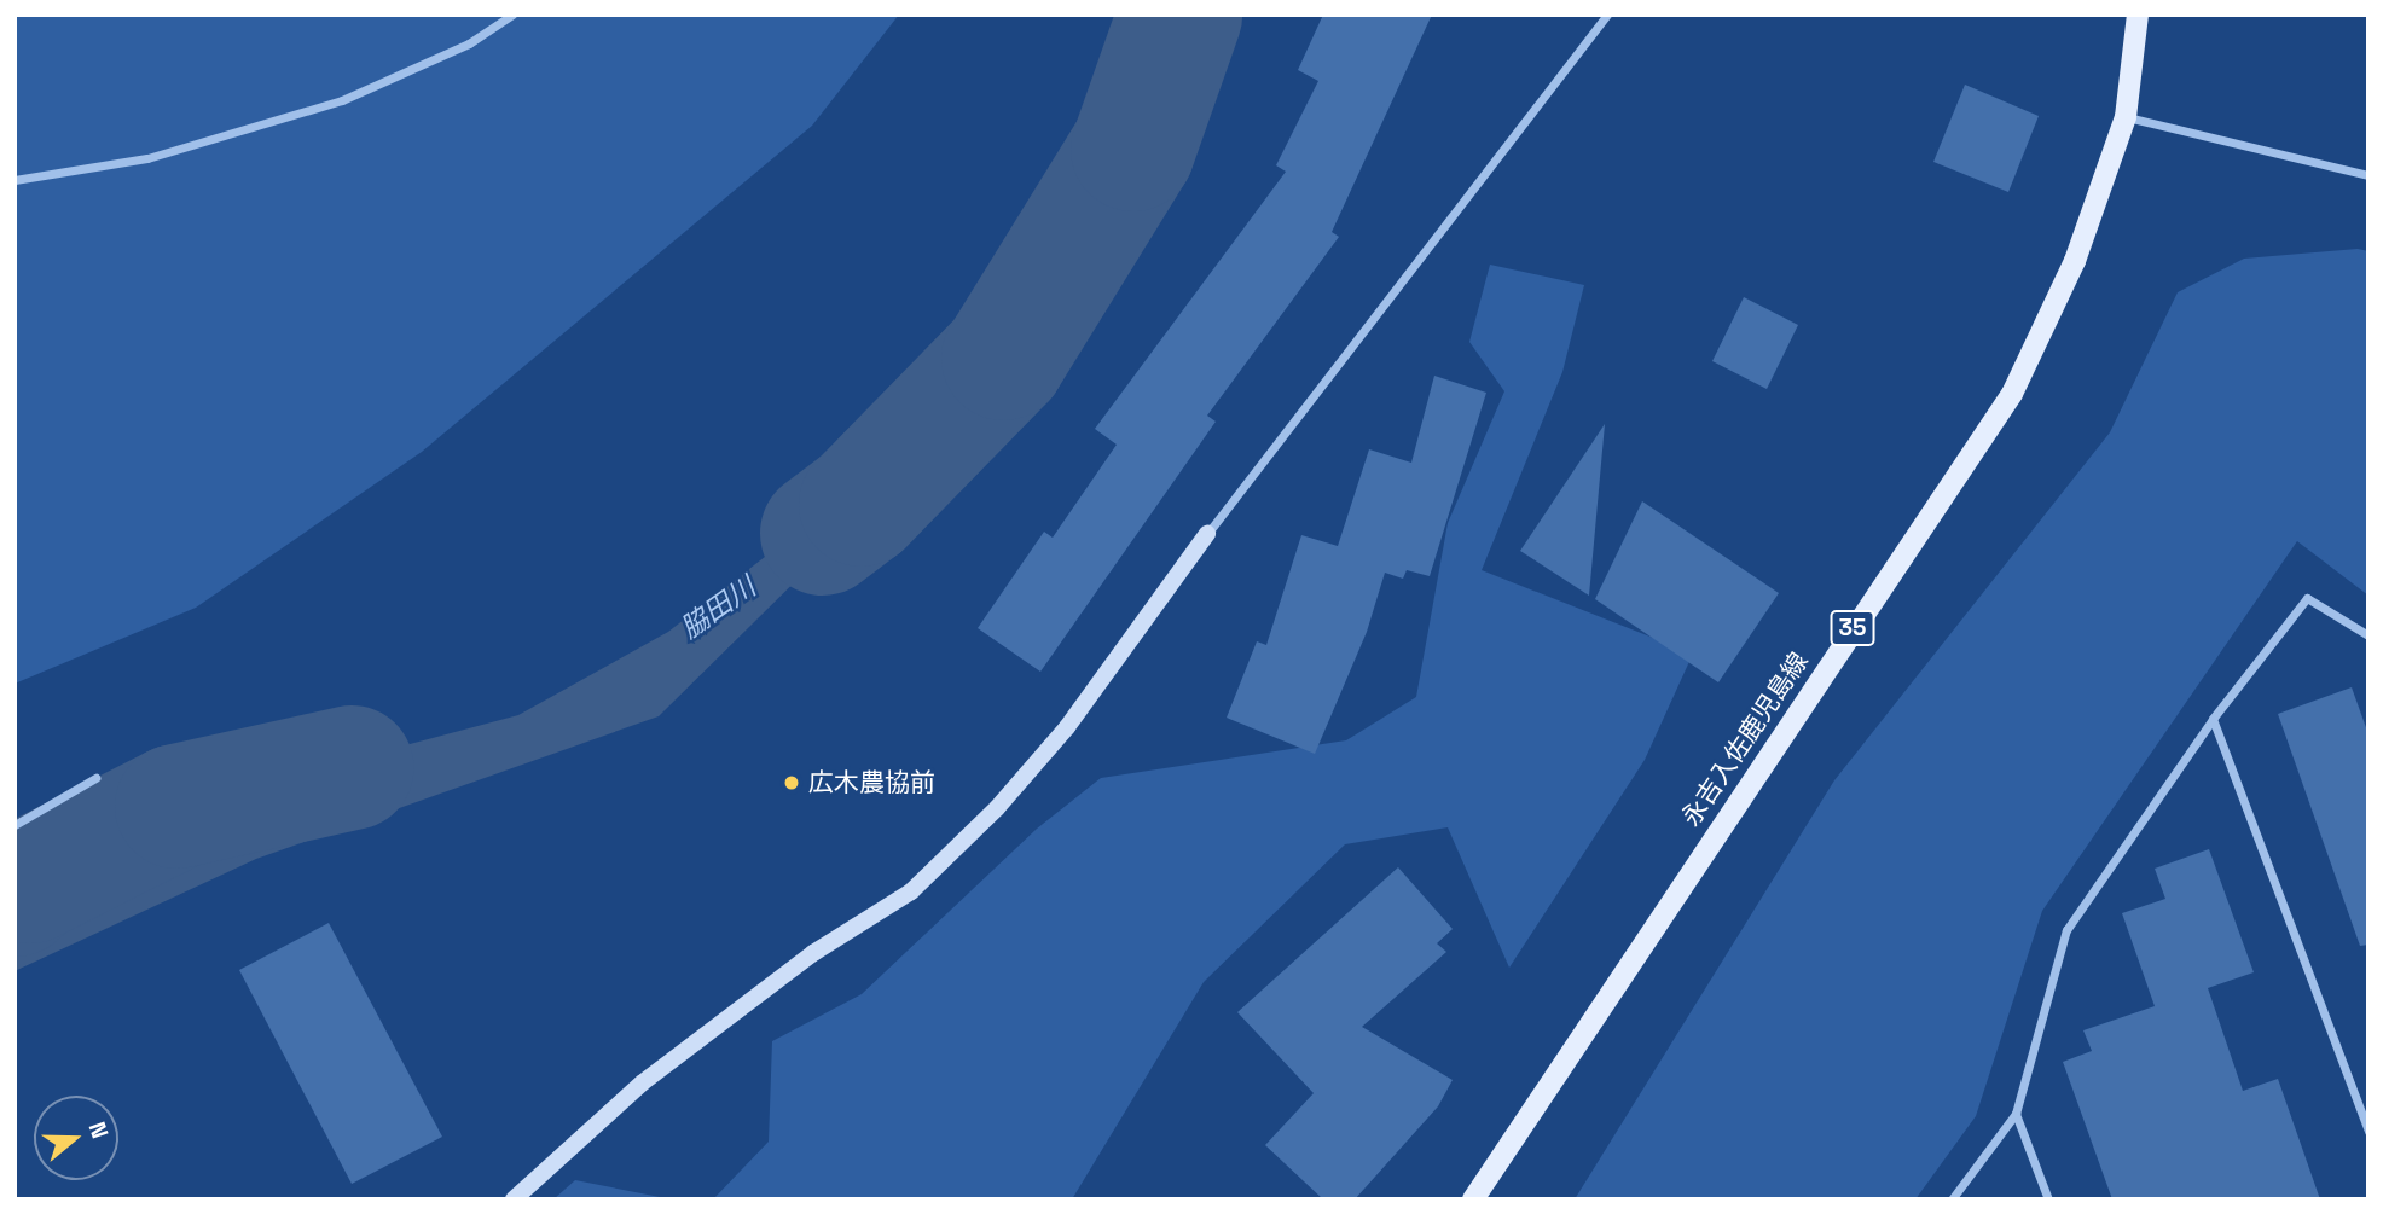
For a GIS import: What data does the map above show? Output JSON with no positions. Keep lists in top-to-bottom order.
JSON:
{
  "streets": {
    "main road": ["35", "永吉入佐鹿児島線"]
  },
  "water": ["脇田川"],
  "places": ["広木農協前"],
  "north": "right"
}
